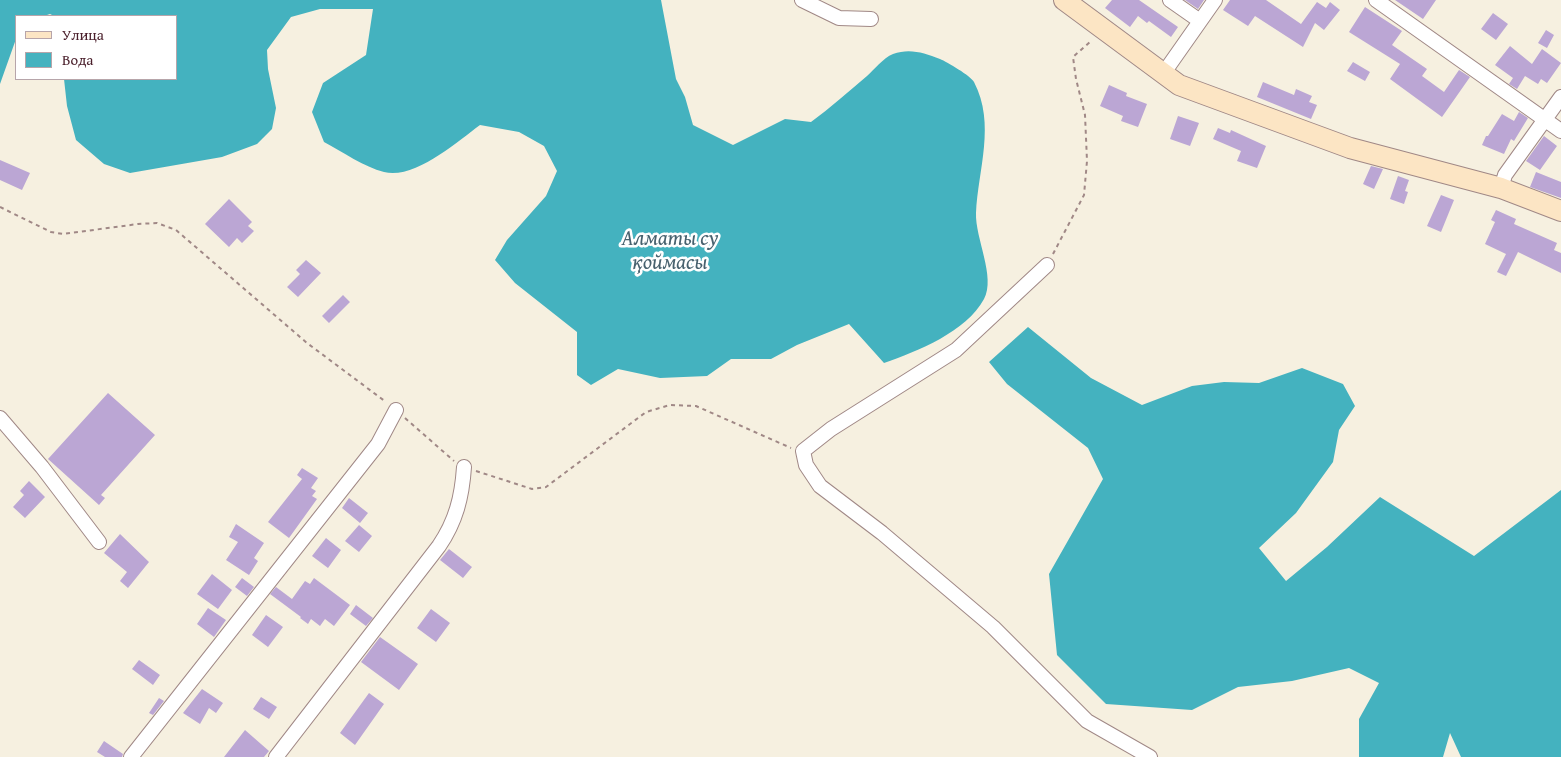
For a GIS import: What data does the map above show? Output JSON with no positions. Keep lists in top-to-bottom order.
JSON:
{
  "water": ["Алматы су қоймасы"],
  "legend": ["Улица", "Вода"]
}
